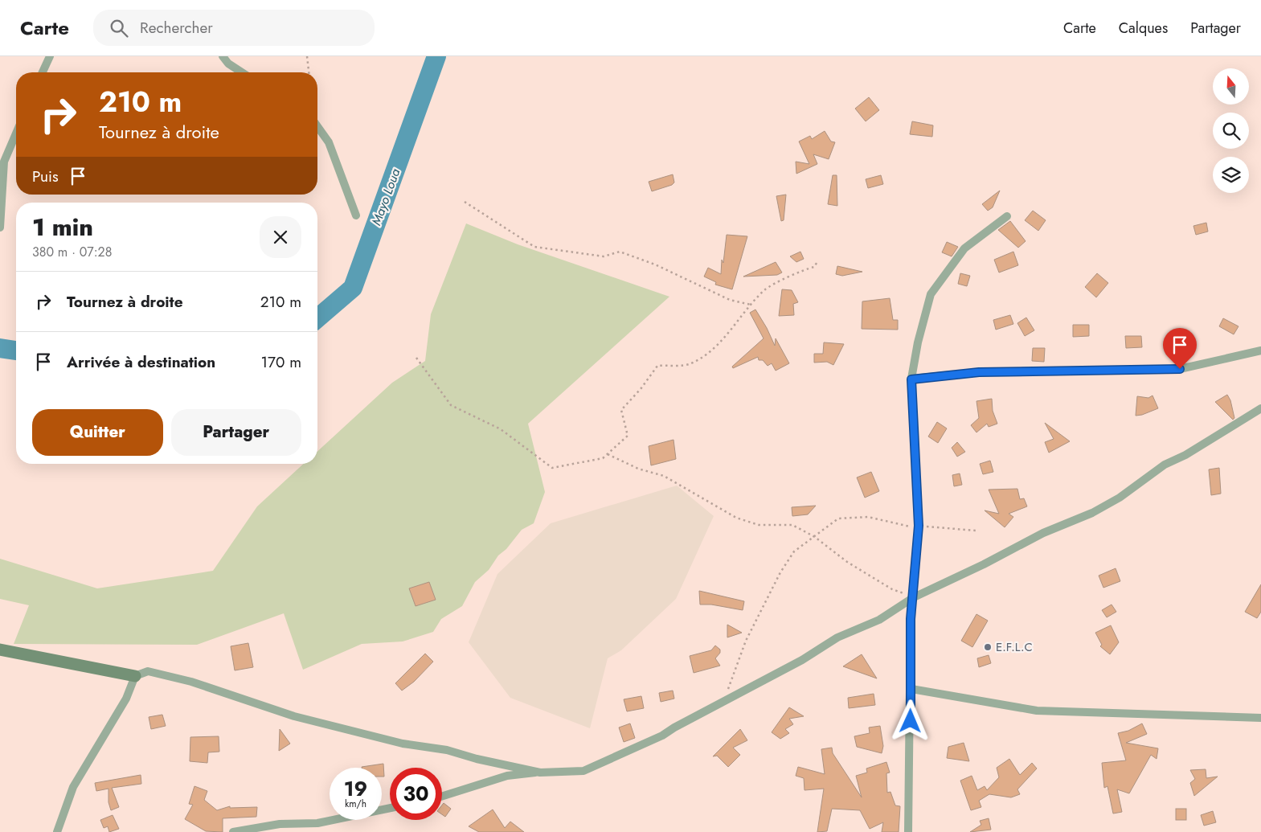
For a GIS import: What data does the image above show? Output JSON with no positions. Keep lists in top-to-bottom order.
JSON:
{
  "water": ["Mayo Loua"],
  "places": ["E.F.L.C"],
  "north": "top",
  "page": {
    "header": "Carte",
    "search": "Rechercher",
    "nav": ["Carte", "Calques", "Partager"],
    "turn": ["210 m", "Tournez à droite"],
    "then": "Puis",
    "heading": ["1 min", "380 m · 07:28"],
    "list": [
      {
        "name": "Tournez à droite",
        "value": "210 m"
      },
      {
        "name": "Arrivée à destination",
        "value": "170 m"
      }
    ],
    "buttons": ["Quitter", "Partager"],
    "speed": "19 km/h",
    "limit": "30"
  }
}
